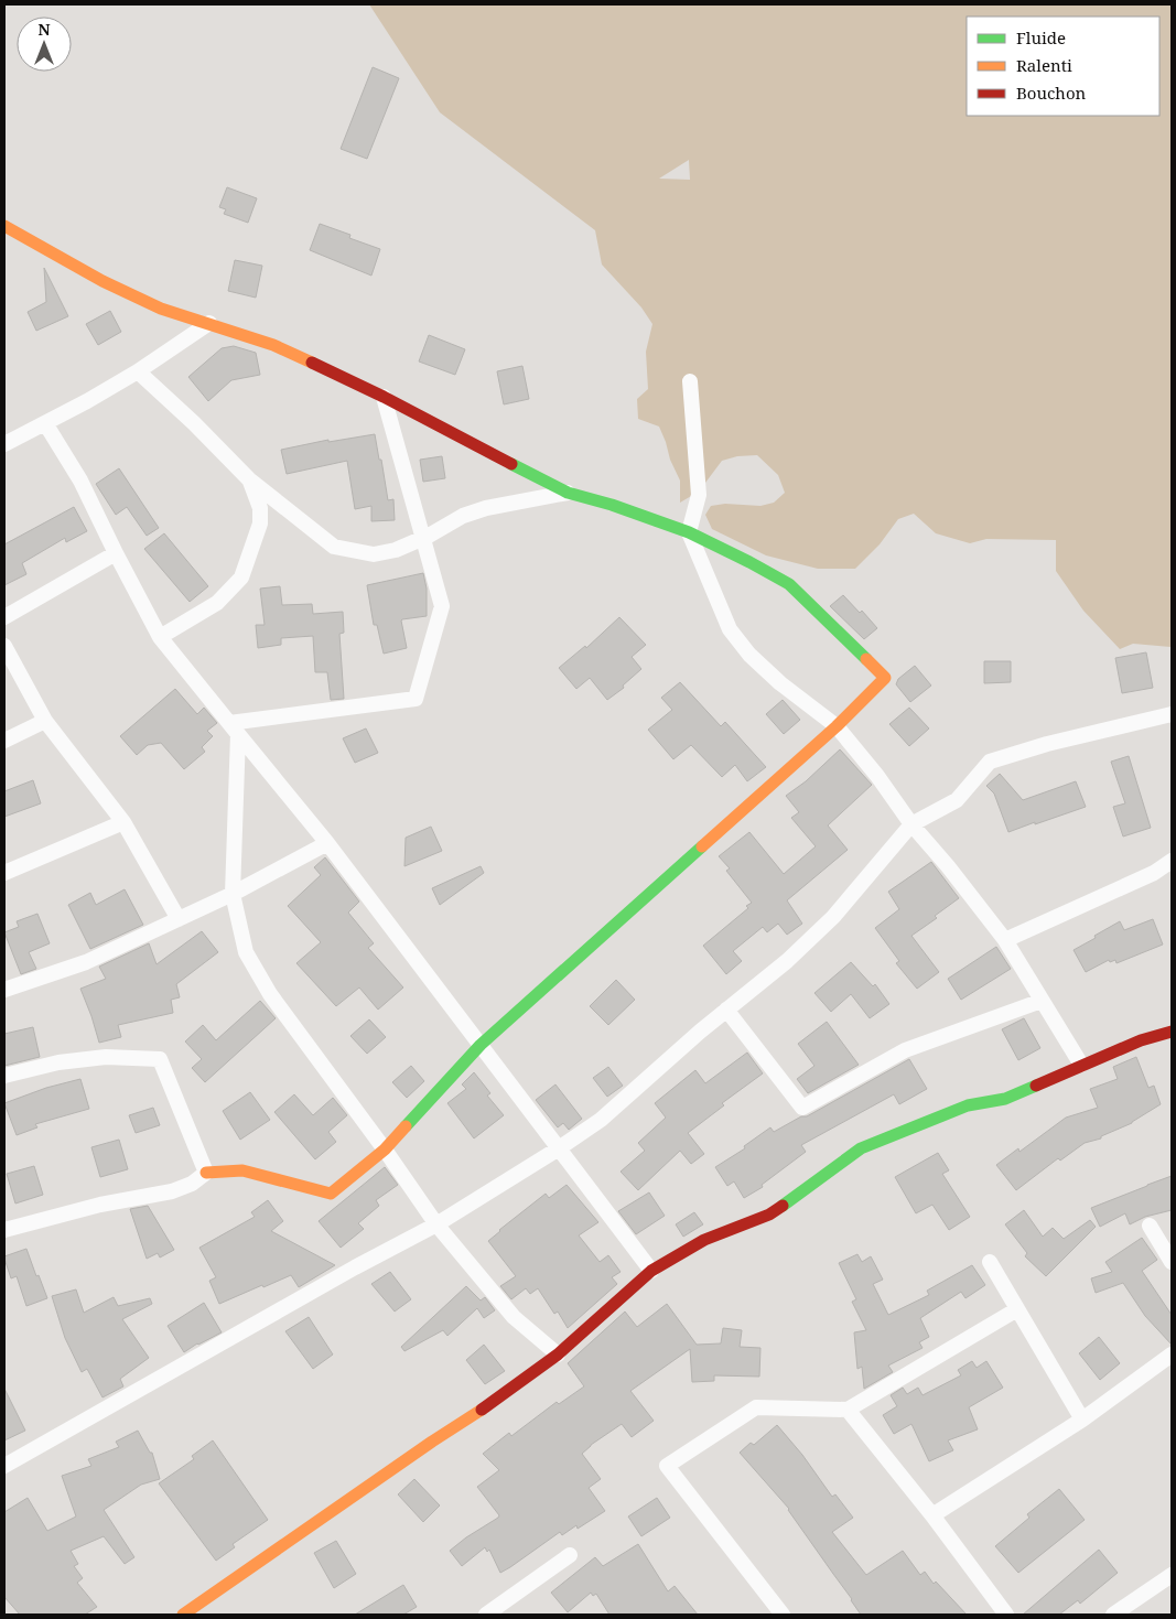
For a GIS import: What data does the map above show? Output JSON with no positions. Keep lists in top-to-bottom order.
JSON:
{
  "legend": ["Fluide", "Ralenti", "Bouchon"],
  "north": "top"
}
